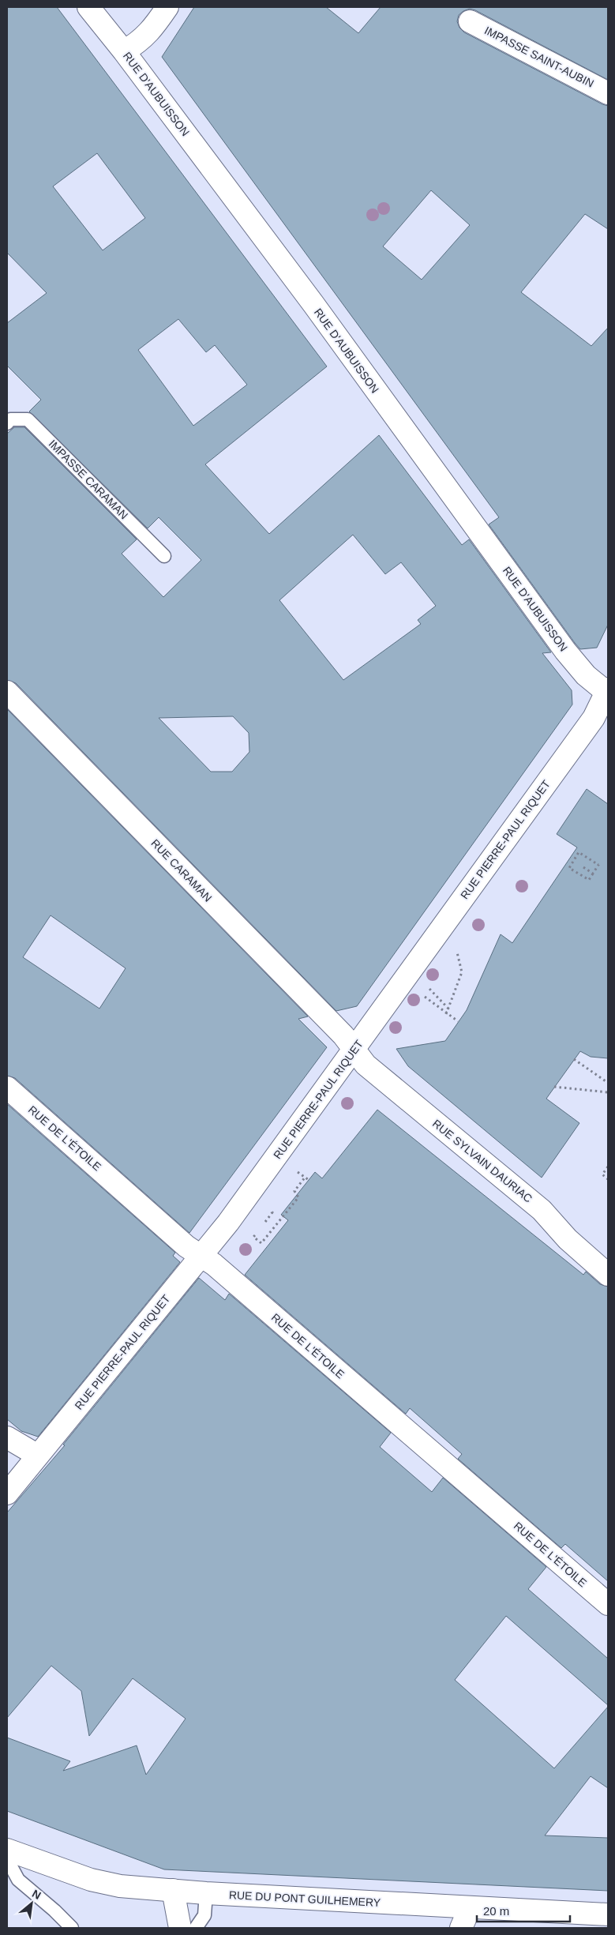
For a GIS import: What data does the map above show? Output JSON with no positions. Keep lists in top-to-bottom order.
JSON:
{
  "streets": {
    "street": [
      "IMPASSE SAINT-AUBIN",
      "RUE D'AUBUISSON",
      "RUE PIERRE-PAUL RIQUET",
      "RUE CARAMAN",
      "RUE DE L'ÉTOILE",
      "RUE SYLVAIN DAURIAC",
      "RUE DU PONT GUILHEMERY"
    ],
    "lane": ["IMPASSE CARAMAN"]
  },
  "crossings": [
    ["RUE D'AUBUISSON", "RUE PIERRE-PAUL RIQUET"],
    ["RUE PIERRE-PAUL RIQUET", "RUE CARAMAN"],
    ["RUE PIERRE-PAUL RIQUET", "RUE DE L'ÉTOILE"],
    ["RUE PIERRE-PAUL RIQUET", "RUE SYLVAIN DAURIAC"],
    ["RUE CARAMAN", "RUE SYLVAIN DAURIAC"]
  ],
  "scale_bar": "20 m",
  "north": "top right"
}
